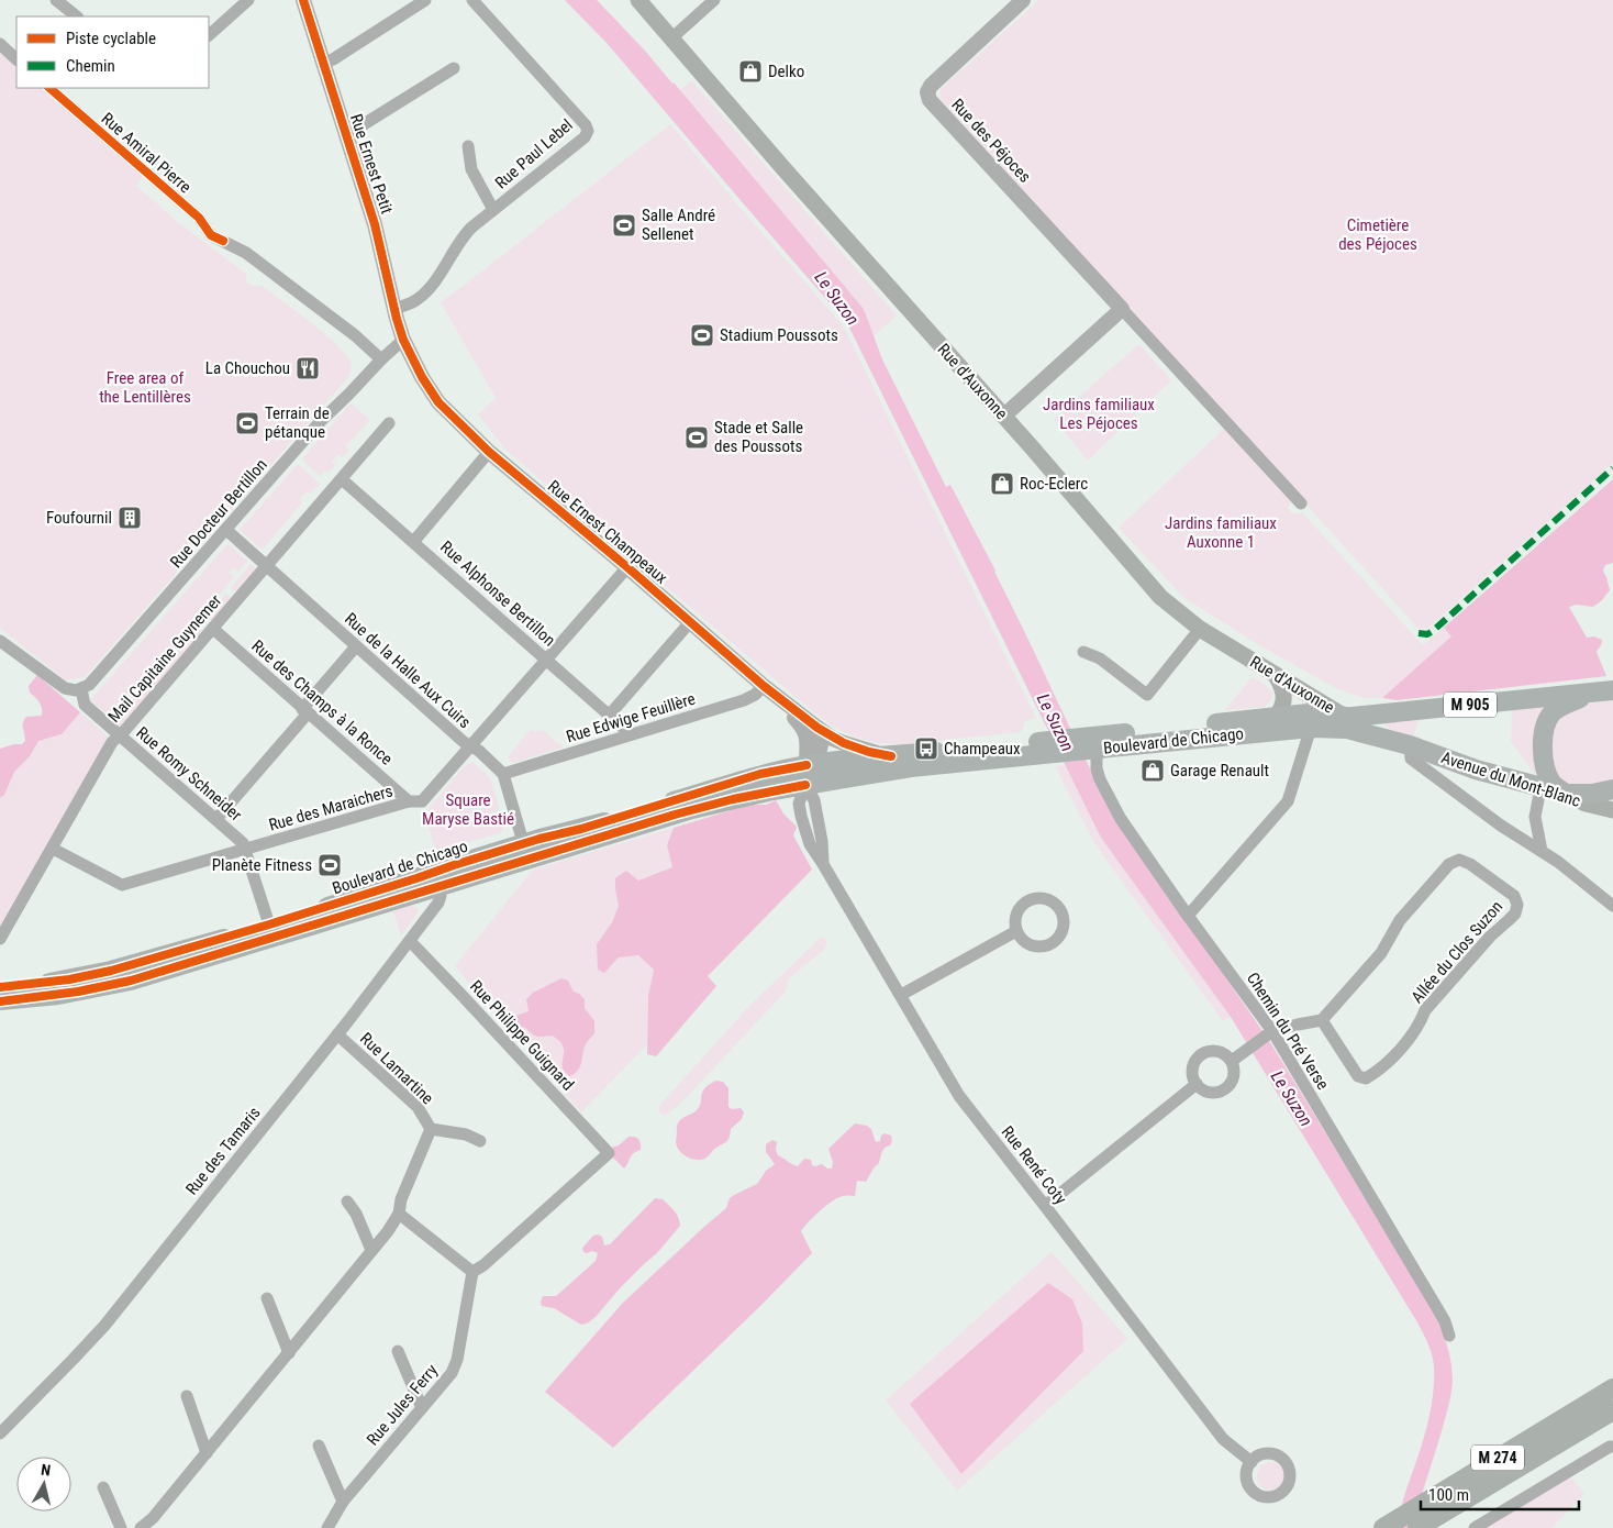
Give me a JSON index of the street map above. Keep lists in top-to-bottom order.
{
  "streets": {
    "highway": ["M 274"],
    "main road": [
      "Rue d'Auxonne",
      "M 905",
      "Boulevard de Chicago",
      "Avenue du Mont-Blanc"
    ],
    "street": [
      "Rue des Péjoces",
      "Rue Amiral Pierre",
      "Rue Paul Lebel",
      "Rue Ernest Petit",
      "Rue Docteur Bertillon",
      "Rue Ernest Champeaux",
      "Rue Alphonse Bertillon",
      "Mail Capitaine Guynemer",
      "Rue de la Halle Aux Cuirs",
      "Rue des Champs à la Ronce",
      "Rue Edwige Feuillère",
      "Rue Romy Schneider",
      "Rue des Maraichers",
      "Allée du Clos Suzon",
      "Chemin du Pré Verse",
      "Rue Philippe Guignard",
      "Rue Lamartine",
      "Rue des Tamaris",
      "Rue René Coty",
      "Rue Jules Ferry"
    ]
  },
  "crossings": [
    ["Rue Amiral Pierre", "Rue Docteur Bertillon"],
    ["Rue Paul Lebel", "Rue Ernest Petit"],
    ["Rue Ernest Petit", "Rue Docteur Bertillon"],
    ["Rue Ernest Petit", "Rue Ernest Champeaux"],
    ["Rue d'Auxonne", "M 905"],
    ["Rue d'Auxonne", "Boulevard de Chicago"],
    ["Rue Docteur Bertillon", "Rue Ernest Champeaux"],
    ["Rue Docteur Bertillon", "Rue de la Halle Aux Cuirs"],
    ["Rue Docteur Bertillon", "Rue Romy Schneider"],
    ["Rue Ernest Champeaux", "Rue Edwige Feuillère"],
    ["Rue Ernest Champeaux", "Boulevard de Chicago"],
    ["Rue Ernest Champeaux", "Rue des Maraichers"],
    ["Rue Alphonse Bertillon", "Mail Capitaine Guynemer"],
    ["Rue Alphonse Bertillon", "Rue Edwige Feuillère"],
    ["Rue Alphonse Bertillon", "Rue des Maraichers"],
    ["Mail Capitaine Guynemer", "Rue de la Halle Aux Cuirs"],
    ["Mail Capitaine Guynemer", "Rue des Champs à la Ronce"],
    ["Mail Capitaine Guynemer", "Rue Romy Schneider"],
    ["Mail Capitaine Guynemer", "Rue des Maraichers"],
    ["Rue de la Halle Aux Cuirs", "Rue Edwige Feuillère"],
    ["Rue de la Halle Aux Cuirs", "Rue des Maraichers"],
    ["Rue des Champs à la Ronce", "Rue des Maraichers"],
    ["M 905", "Boulevard de Chicago"],
    ["Boulevard de Chicago", "Rue Romy Schneider"],
    ["Boulevard de Chicago", "Avenue du Mont-Blanc"],
    ["Boulevard de Chicago", "Chemin du Pré Verse"],
    ["Boulevard de Chicago", "Rue des Tamaris"],
    ["Boulevard de Chicago", "Rue René Coty"],
    ["Rue Romy Schneider", "Rue des Maraichers"],
    ["Rue Philippe Guignard", "Rue des Tamaris"],
    ["Rue Philippe Guignard", "Rue Jules Ferry"],
    ["Rue Lamartine", "Rue des Tamaris"]
  ],
  "water": ["Le Suzon"],
  "parks": [
    "Cimetière des Péjoces",
    "Free area of the Lentillères",
    "Jardins familiaux Les Péjoces",
    "Jardins familiaux Auxonne 1",
    "Square Maryse Bastié"
  ],
  "places": {
    "shop": ["Delko", "Roc-Eclerc", "Garage Renault"],
    "sports": [
      "Salle André Sellenet",
      "Stadium Poussots",
      "Terrain de pétanque",
      "Stade et Salle des Poussots",
      "Planète Fitness"
    ],
    "restaurant": ["La Chouchou"],
    "building": ["Foufournil"],
    "bus stop": ["Champeaux"]
  },
  "legend": ["Piste cyclable", "Chemin"],
  "scale_bar": "100 m",
  "north": "top"
}
